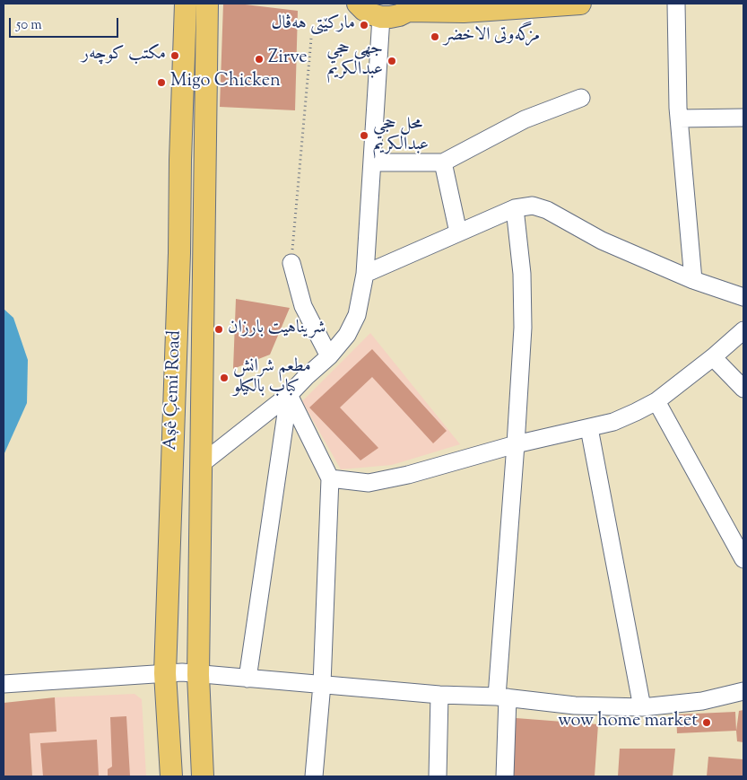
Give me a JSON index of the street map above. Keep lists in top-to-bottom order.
{
  "streets": {
    "main road": ["Aşê Çemi Road"]
  },
  "places": [
    "مارکێتی هەڤال",
    "مزگەوتی الاخضر",
    "مکتب کوچه‌ر",
    "Zirve",
    "جهى حجي عبدالكريم",
    "Migo Chicken",
    "محل حجي عبدالكريم",
    "شريناهيت بارزان",
    "مطعم شرانش كباب بالكيلو",
    "wow home market"
  ],
  "scale_bar": "50 m"
}
